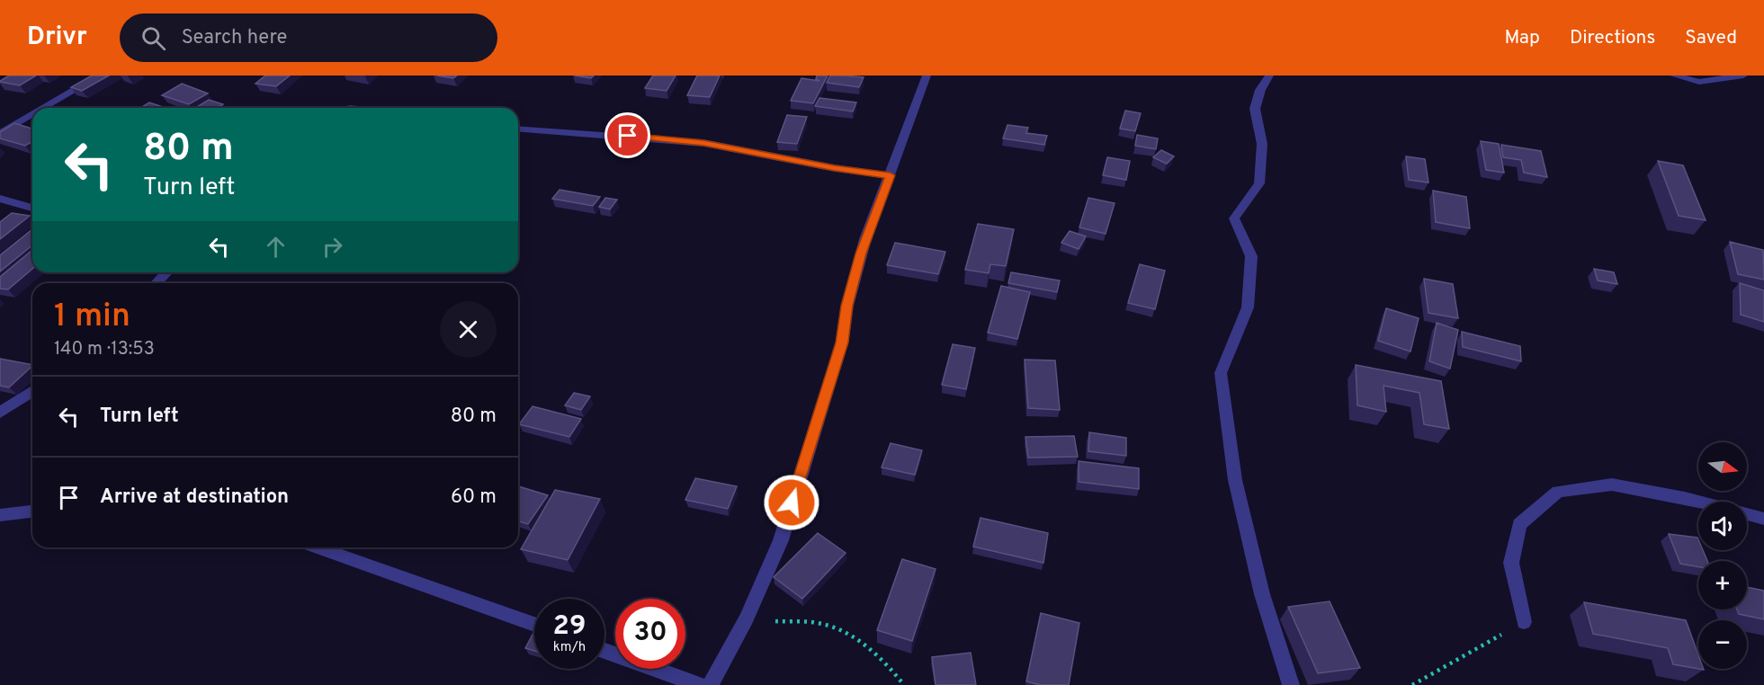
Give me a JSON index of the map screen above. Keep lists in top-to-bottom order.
{
  "north": "right",
  "page": {
    "header": "Drivr",
    "search": "Search here",
    "nav": ["Map", "Directions", "Saved"],
    "turn": ["80 m", "Turn left"],
    "heading": ["1 min", "140 m · 13:53"],
    "list": [
      {
        "name": "Turn left",
        "value": "80 m"
      },
      {
        "name": "Arrive at destination",
        "value": "60 m"
      }
    ],
    "map_buttons": ["+", "−"],
    "speed": "29 km/h",
    "limit": "30"
  }
}
